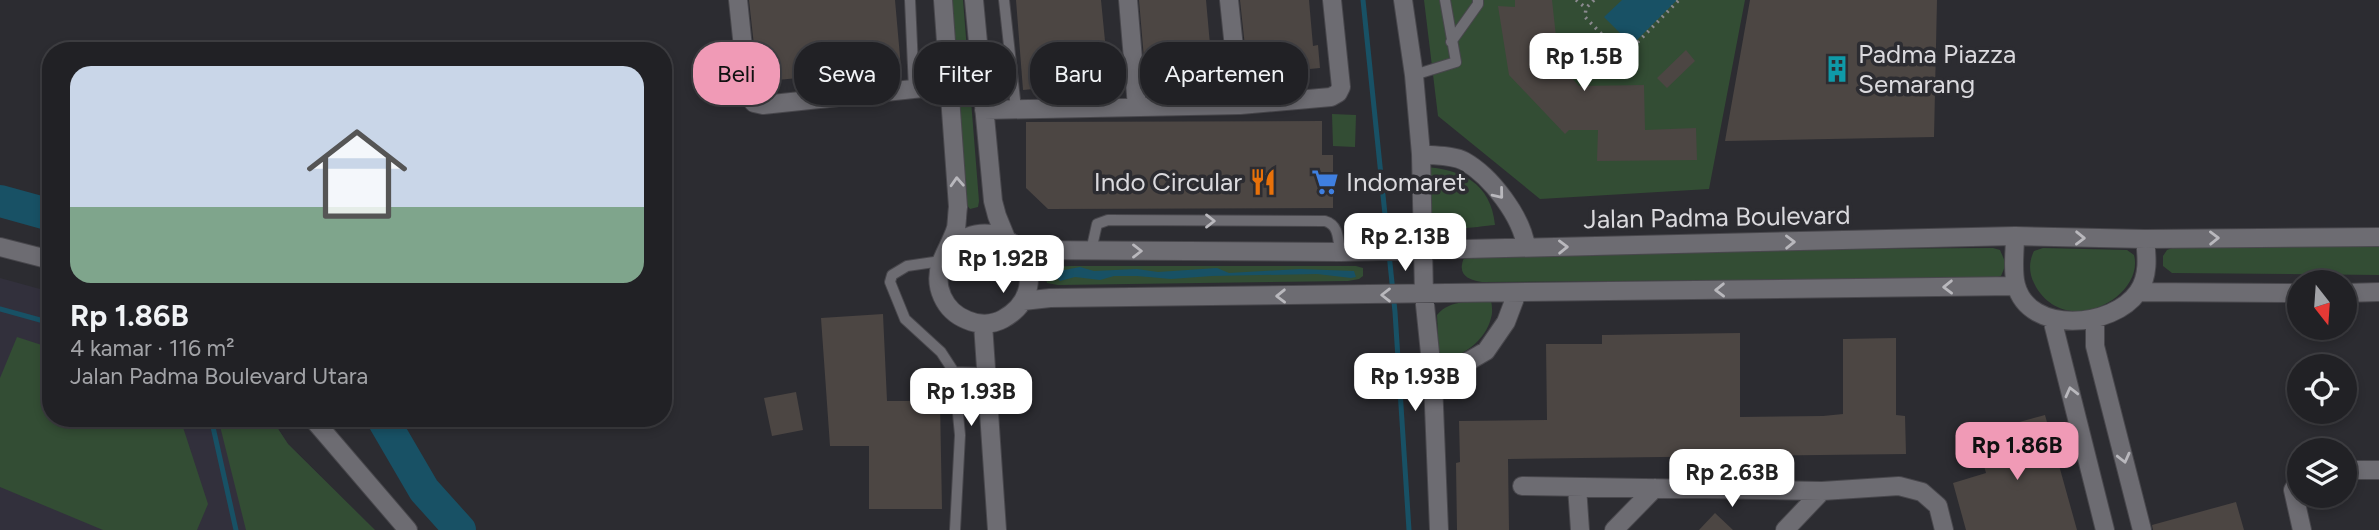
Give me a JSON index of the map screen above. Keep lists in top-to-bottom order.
{
  "streets": {
    "street": ["Jalan Padma Boulevard"]
  },
  "places": {
    "building": ["Padma Piazza Semarang"],
    "restaurant": ["Indo Circular"],
    "supermarket": ["Indomaret"]
  },
  "north": "bottom",
  "page": {
    "price": [
      "Rp 1.5B",
      "Rp 2.13B",
      "Rp 1.92B",
      "Rp 1.93B",
      "Rp 1.93B",
      "Rp 1.86B",
      "Rp 2.63B"
    ],
    "chip": [
      "Beli",
      "Sewa",
      "Filter",
      "Baru",
      "Apartemen"
    ],
    "list": [
      {
        "name": "Rp 1.86B",
        "note": "4 kamar · 116 m² · Jalan Padma Boulevard Utara"
      }
    ]
  }
}
